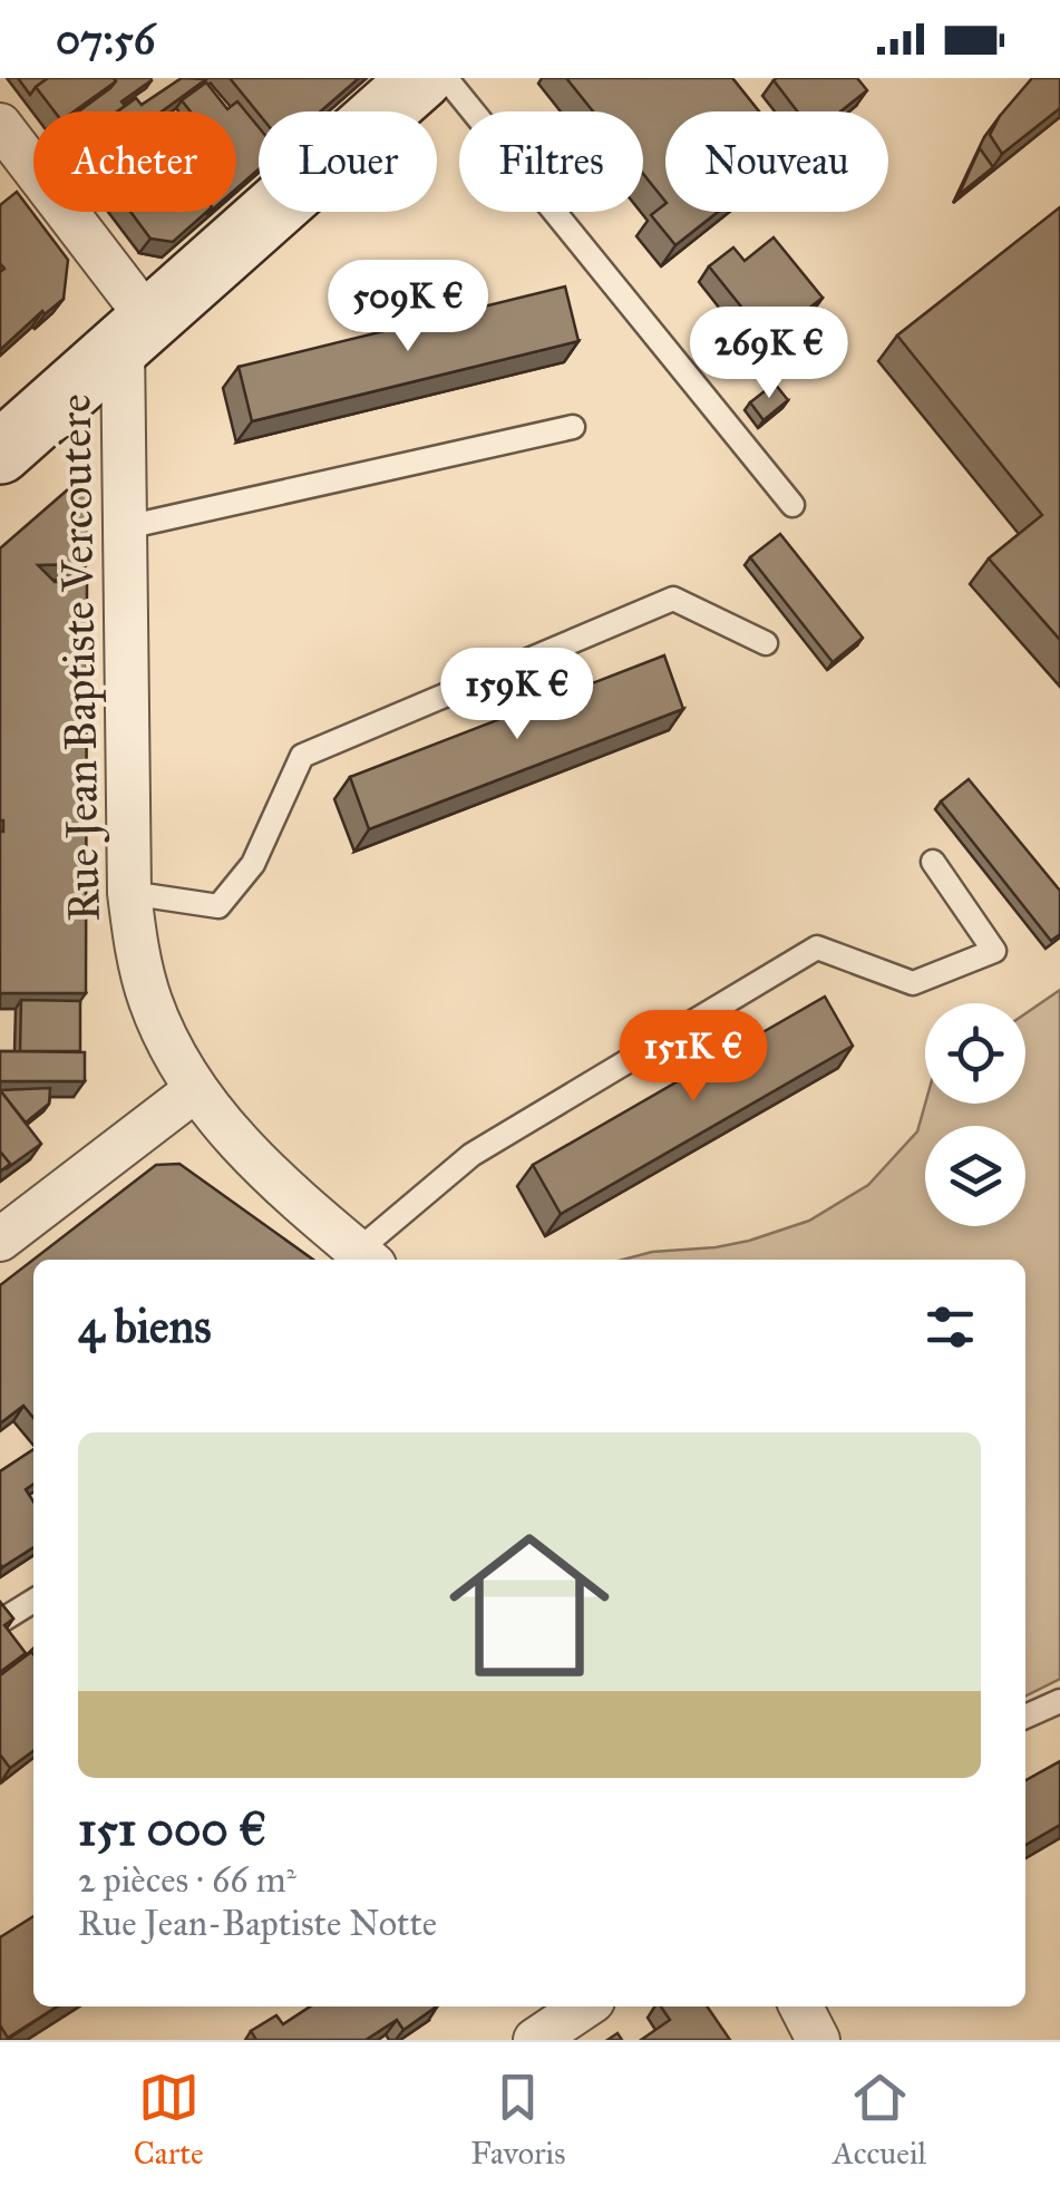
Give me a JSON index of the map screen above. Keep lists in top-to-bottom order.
{
  "streets": {
    "street": ["Rue Jean Baptiste Vercoutère"]
  },
  "page": {
    "status": "07:56",
    "chip": [
      "Acheter",
      "Louer",
      "Filtres",
      "Nouveau"
    ],
    "price": [
      "509K €",
      "269K €",
      "159K €",
      "151K €"
    ],
    "heading": "4 biens",
    "list": [
      {
        "name": "151 000 €",
        "note": "2 pièces · 66 m² · Rue Jean-Baptiste Notte"
      }
    ],
    "tabs": ["Carte", "Favoris", "Accueil"]
  }
}
